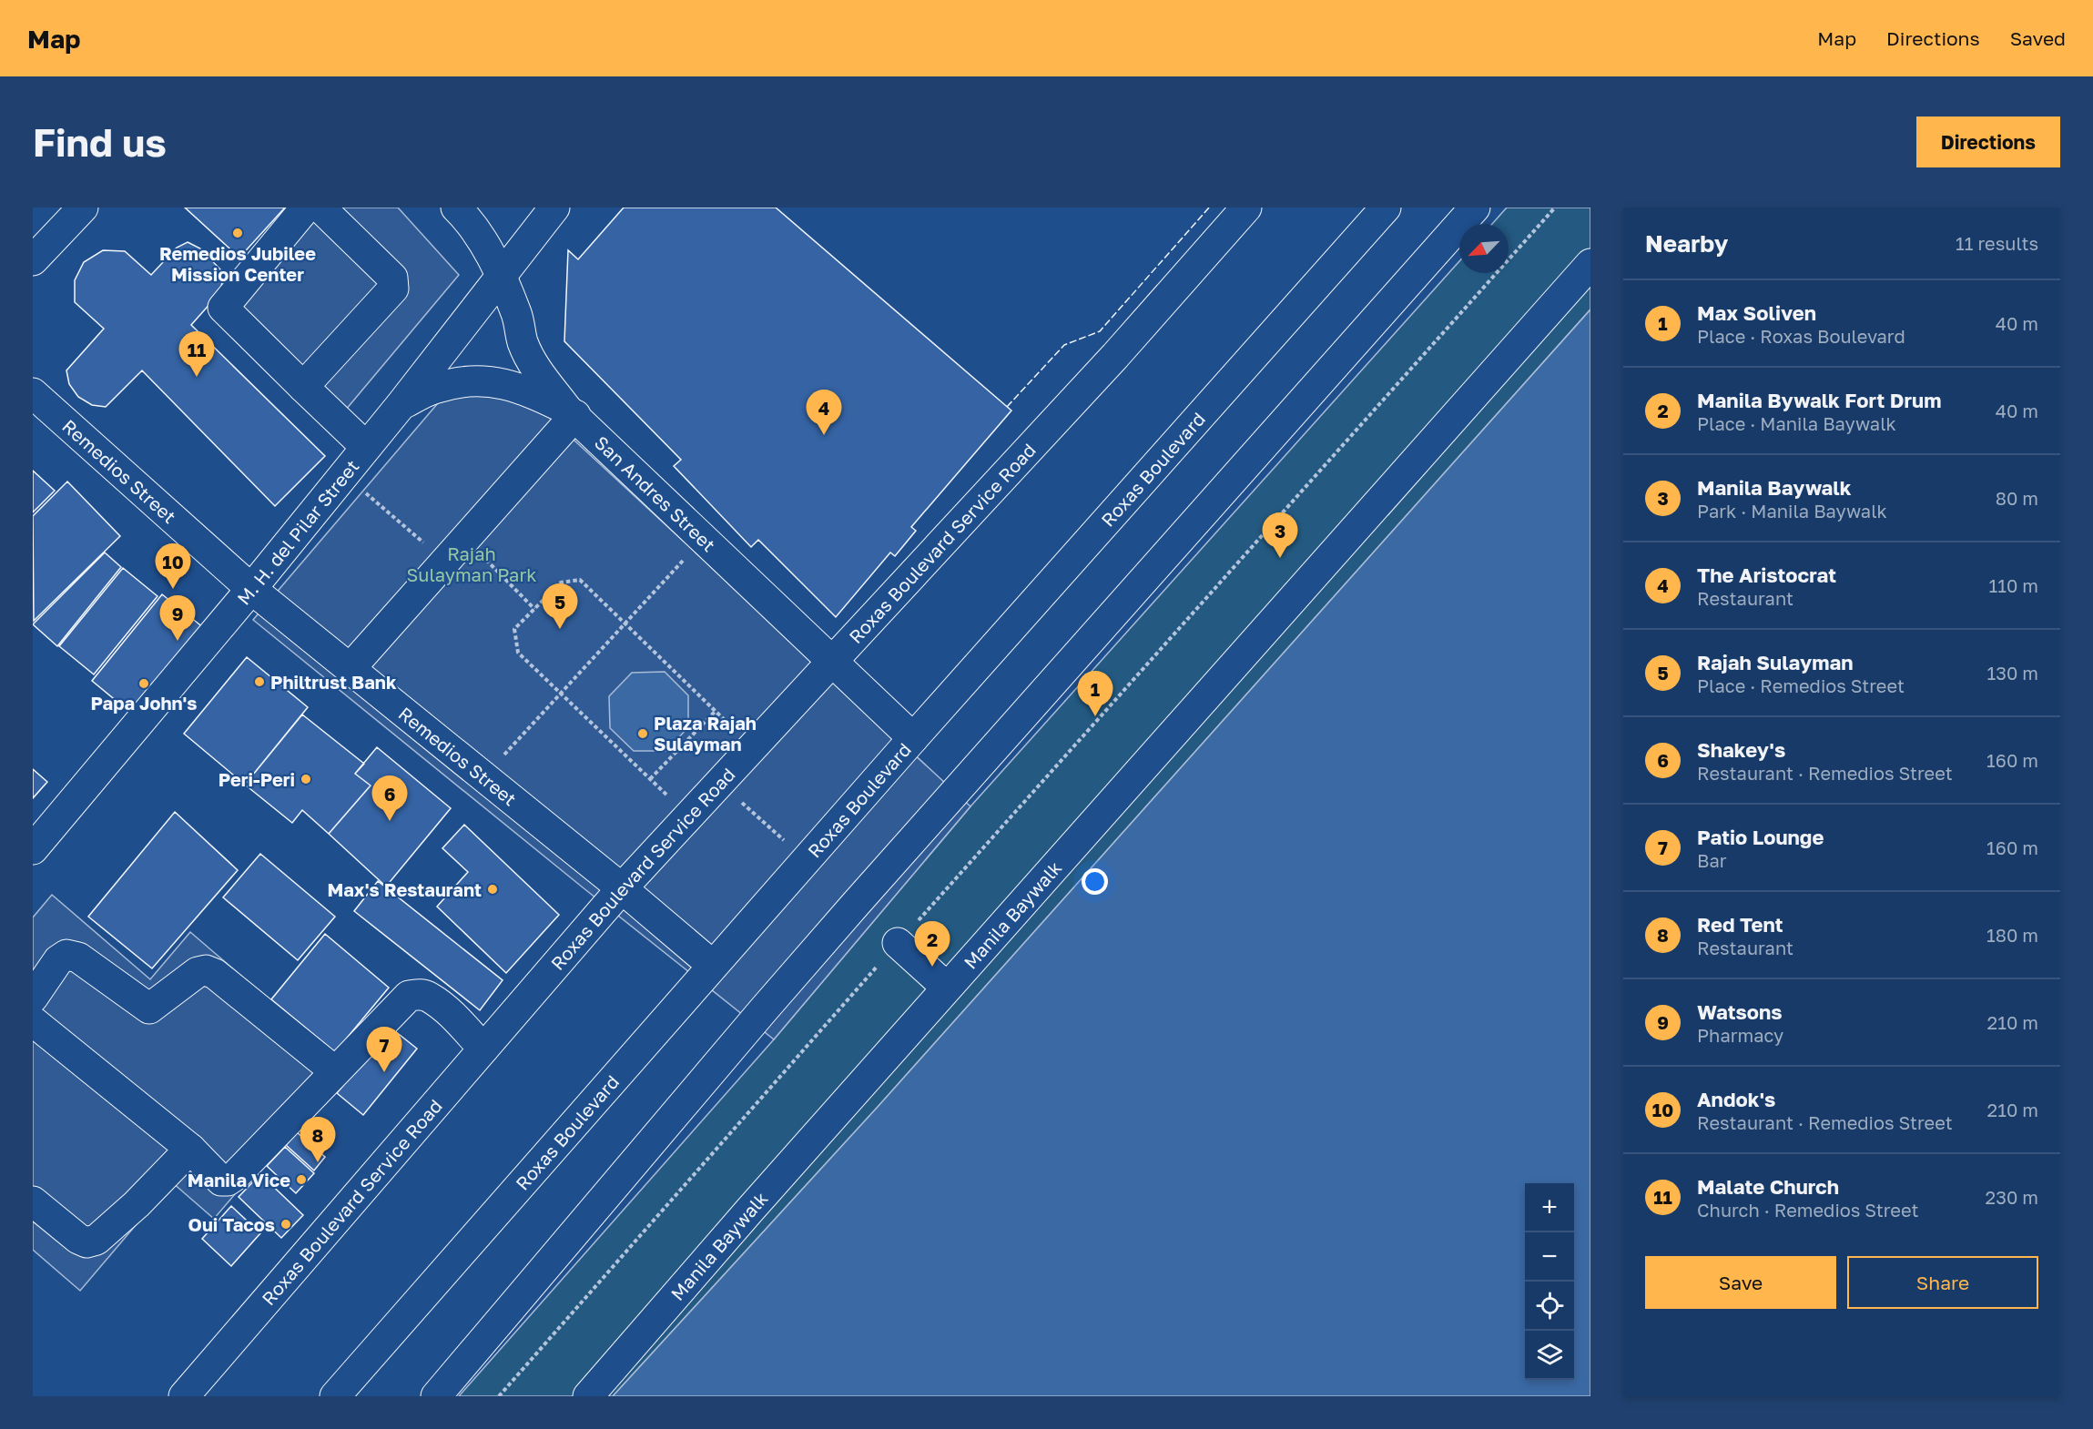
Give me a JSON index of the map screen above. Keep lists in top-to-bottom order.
{
  "streets": {
    "main road": [
      "Roxas Boulevard",
      "Remedios Street",
      "San Andres Street",
      "M. H. del Pilar Street",
      "Roxas Boulevard Service Road",
      "Manila Baywalk"
    ]
  },
  "crossings": [
    ["Roxas Boulevard", "Remedios Street"],
    ["Roxas Boulevard", "San Andres Street"],
    ["Remedios Street", "M. H. del Pilar Street"],
    ["Remedios Street", "Roxas Boulevard Service Road"],
    ["San Andres Street", "M. H. del Pilar Street"],
    ["San Andres Street", "Roxas Boulevard Service Road"]
  ],
  "parks": ["Rajah Sulayman Park"],
  "places": [
    "Remedios Jubilee Mission Center",
    "Philtrust Bank",
    "Papa John's",
    "Plaza Rajah Sulayman",
    "Peri-Peri",
    "Max's Restaurant",
    "Manila Vice",
    "Oui Tacos"
  ],
  "north": "bottom left",
  "page": {
    "header": "Map",
    "nav": ["Map", "Directions", "Saved"],
    "buttons": [
      "Directions",
      ["Save", "Share"]
    ],
    "title": "Find us",
    "heading": ["Nearby", "11 results"],
    "list": [
      {
        "mark": "1",
        "name": "Max Soliven",
        "note": "Place · Roxas Boulevard",
        "value": "40 m"
      },
      {
        "mark": "2",
        "name": "Manila Bywalk Fort Drum",
        "note": "Place · Manila Baywalk",
        "value": "40 m"
      },
      {
        "mark": "3",
        "name": "Manila Baywalk",
        "note": "Park · Manila Baywalk",
        "value": "80 m"
      },
      {
        "mark": "4",
        "name": "The Aristocrat",
        "note": "Restaurant",
        "value": "110 m"
      },
      {
        "mark": "5",
        "name": "Rajah Sulayman",
        "note": "Place · Remedios Street",
        "value": "130 m"
      },
      {
        "mark": "6",
        "name": "Shakey's",
        "note": "Restaurant · Remedios Street",
        "value": "160 m"
      },
      {
        "mark": "7",
        "name": "Patio Lounge",
        "note": "Bar",
        "value": "160 m"
      },
      {
        "mark": "8",
        "name": "Red Tent",
        "note": "Restaurant",
        "value": "180 m"
      },
      {
        "mark": "9",
        "name": "Watsons",
        "note": "Pharmacy",
        "value": "210 m"
      },
      {
        "mark": "10",
        "name": "Andok's",
        "note": "Restaurant · Remedios Street",
        "value": "210 m"
      },
      {
        "mark": "11",
        "name": "Malate Church",
        "note": "Church · Remedios Street",
        "value": "230 m"
      }
    ],
    "pins": [
      "11",
      "4",
      "3",
      "10",
      "5",
      "9",
      "1",
      "6",
      "2",
      "7",
      "8"
    ],
    "map_buttons": ["+", "−"]
  }
}
